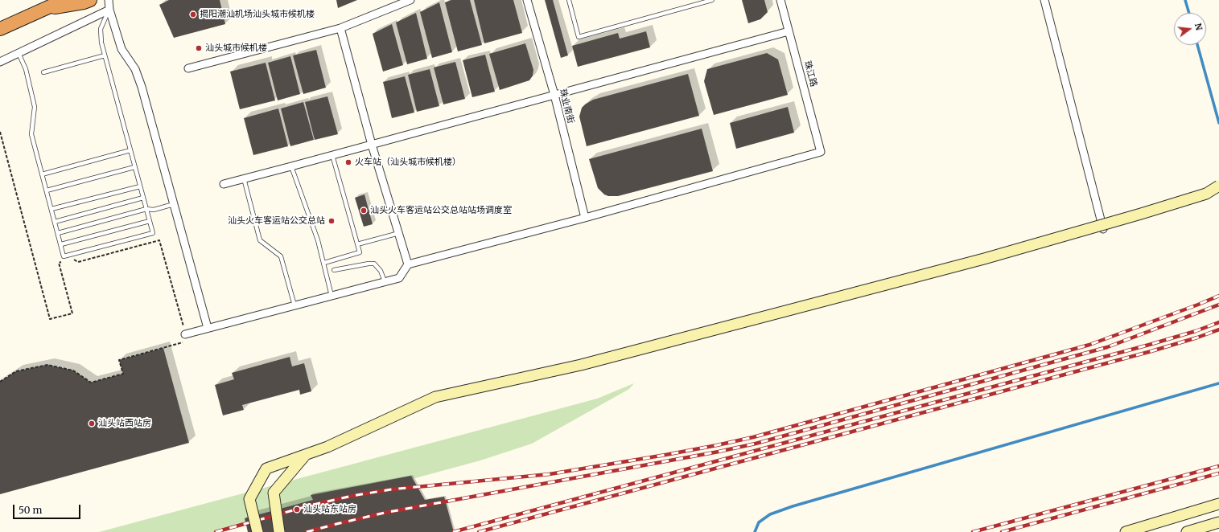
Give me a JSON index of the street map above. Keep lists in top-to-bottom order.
{
  "streets": {
    "street": ["珠江路", "珠业南街"]
  },
  "crossings": [
    ["珠江路", "珠业南街"]
  ],
  "places": [
    "揭阳潮汕机场汕头城市候机楼",
    "汕头城市候机楼",
    "火车站（汕头城市候机楼）",
    "汕头火车客运站公交总站站场调度室",
    "汕头火车客运站公交总站",
    "汕头站西站房",
    "汕头站东站房"
  ],
  "scale_bar": "50 m",
  "north": "right"
}
